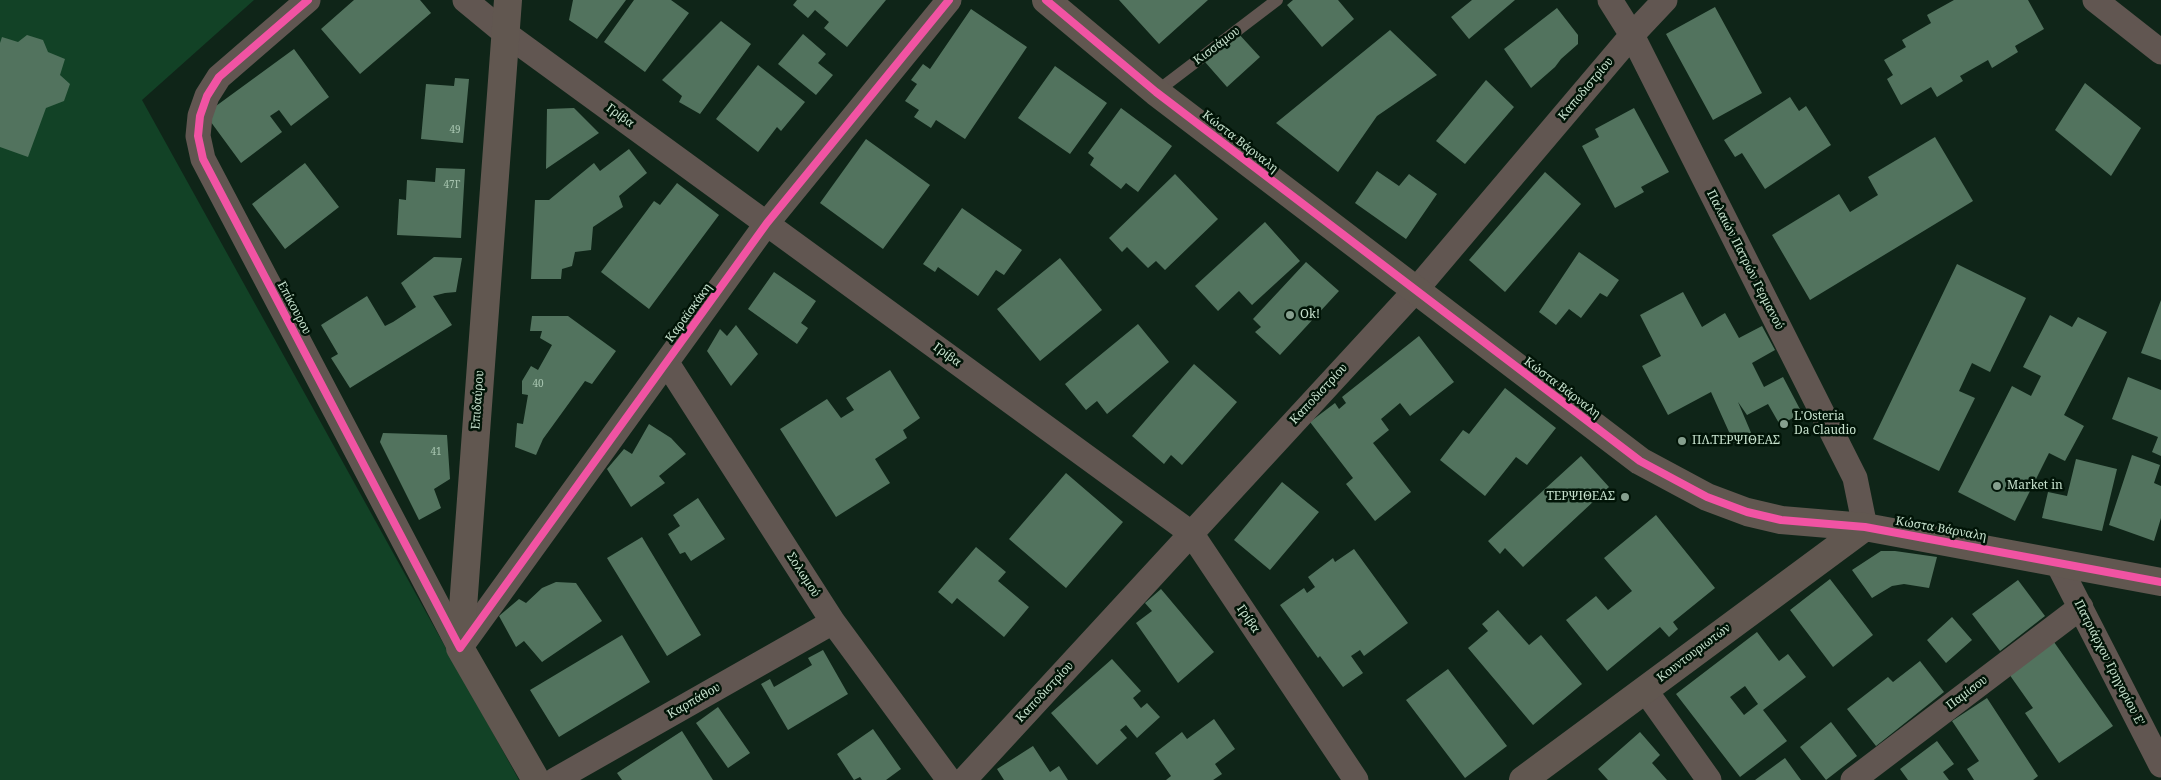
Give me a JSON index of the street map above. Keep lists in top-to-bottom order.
{
  "streets": {
    "street": [
      "Καποδιστρίου",
      "Γρίβα",
      "Κώστα Βάρναλη",
      "Παλαιών Πατρών Γερμανού",
      "Επίκουρου",
      "Καραϊσκάκη",
      "Επιδαύρου",
      "Σολωμού",
      "Κουντουριωτών",
      "Πατριάρχου Γρηγορίου Ε'",
      "Παμίσου",
      "Καρπάθου"
    ],
    "lane": ["Κισσάμου"]
  },
  "crossings": [
    ["Κισσάμου", "Κώστα Βάρναλη"],
    ["Καποδιστρίου", "Γρίβα"],
    ["Καποδιστρίου", "Κώστα Βάρναλη"],
    ["Καποδιστρίου", "Παλαιών Πατρών Γερμανού"],
    ["Γρίβα", "Καραϊσκάκη"],
    ["Γρίβα", "Επιδαύρου"],
    ["Κώστα Βάρναλη", "Παλαιών Πατρών Γερμανού"],
    ["Κώστα Βάρναλη", "Κουντουριωτών"],
    ["Κώστα Βάρναλη", "Πατριάρχου Γρηγορίου Ε'"],
    ["Παλαιών Πατρών Γερμανού", "Κουντουριωτών"],
    ["Επίκουρου", "Καραϊσκάκη"],
    ["Επίκουρου", "Επιδαύρου"],
    ["Καραϊσκάκη", "Επιδαύρου"],
    ["Καραϊσκάκη", "Σολωμού"],
    ["Σολωμού", "Καρπάθου"],
    ["Πατριάρχου Γρηγορίου Ε'", "Παμίσου"]
  ],
  "places": [
    "Ok!",
    "L'Osteria Da Claudio",
    "ΠΛ.ΤΕΡΨΙΘΕΑΣ",
    "Market in",
    "ΤΕΡΨΙΘΕΑΣ"
  ],
  "house_numbers": [
    "49",
    "47Γ",
    "40",
    "41"
  ]
}
